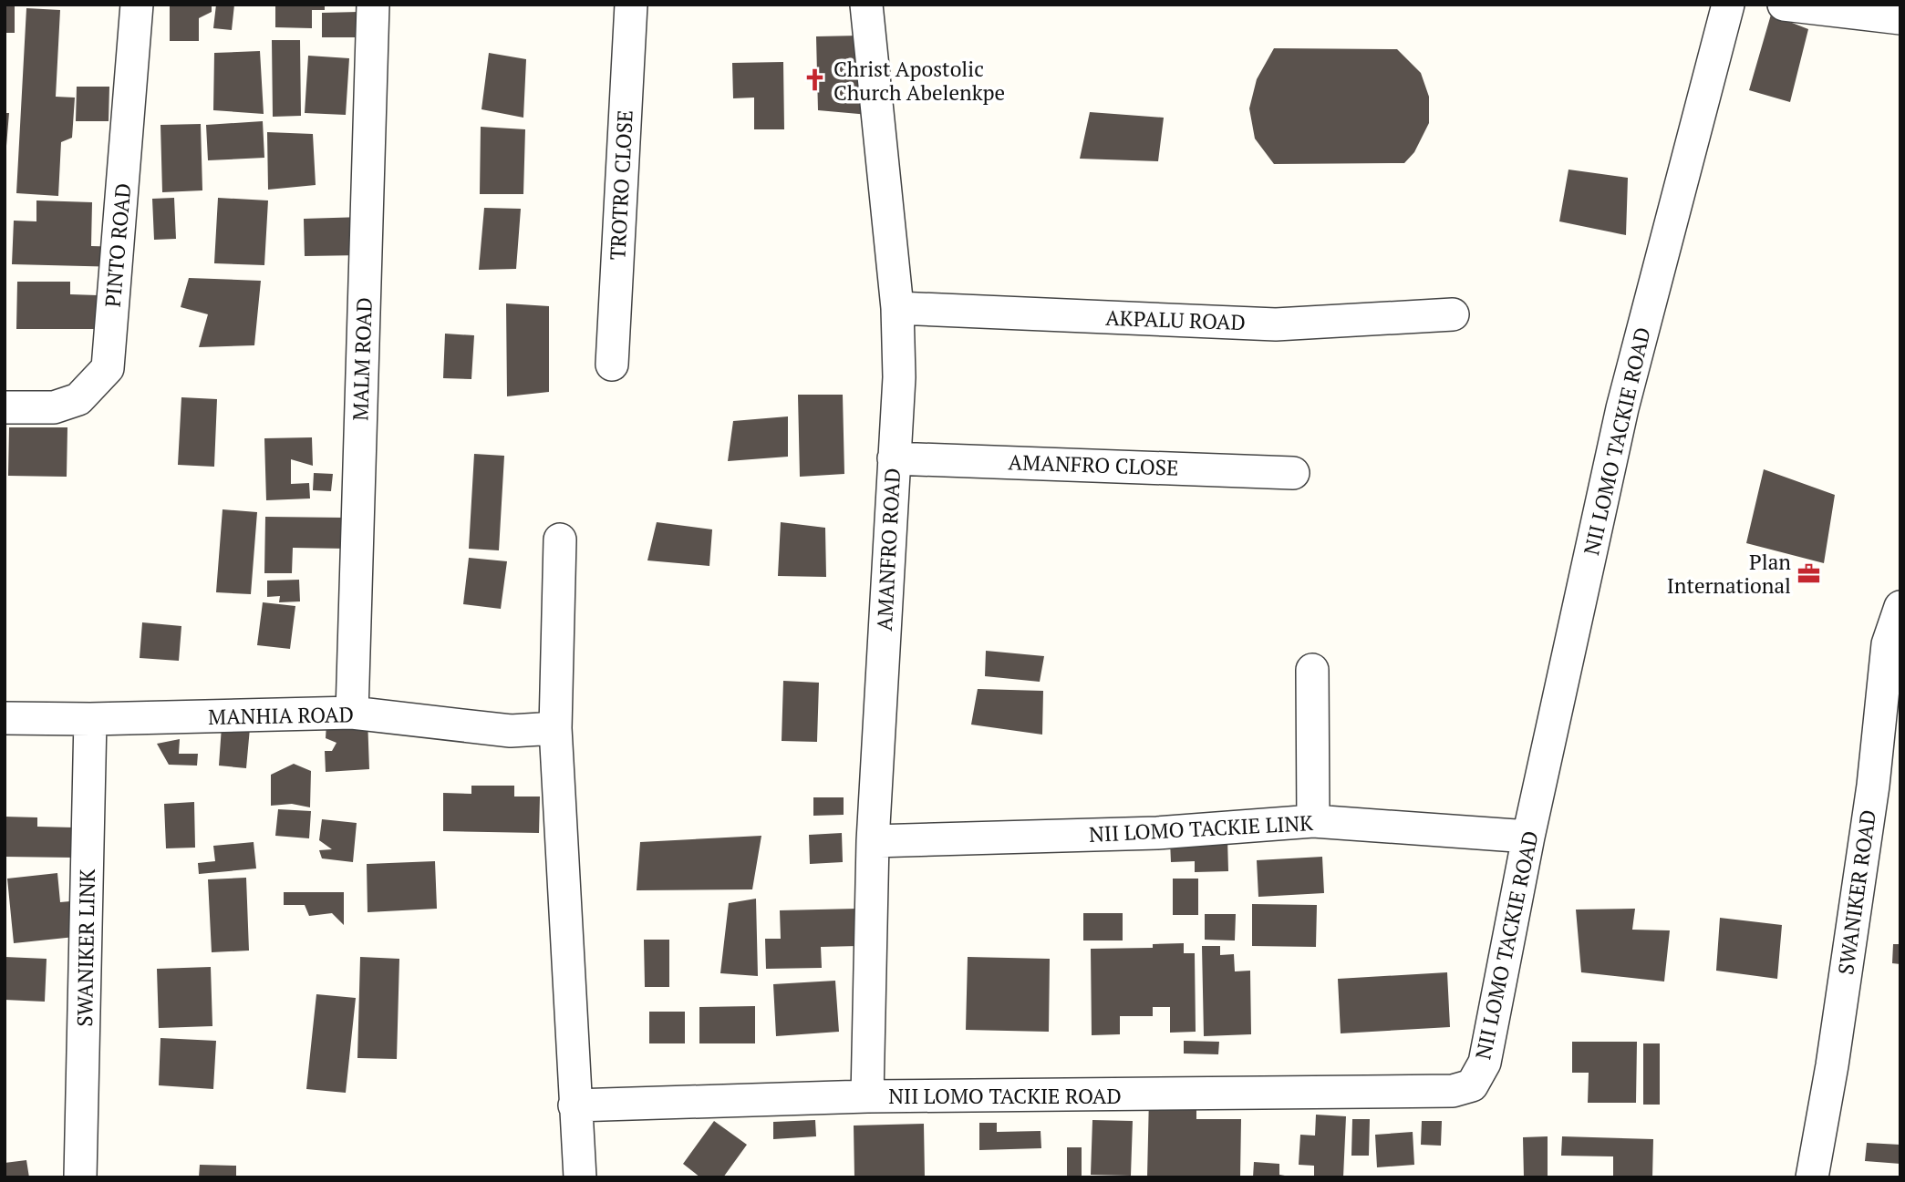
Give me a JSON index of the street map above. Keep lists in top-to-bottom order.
{
  "streets": {
    "street": [
      "TROTRO CLOSE",
      "PINTO ROAD",
      "AKPALU ROAD",
      "MALM ROAD",
      "NII LOMO TACKIE ROAD",
      "AMANFRO CLOSE",
      "AMANFRO ROAD",
      "MANHIA ROAD",
      "NII LOMO TACKIE LINK",
      "SWANIKER ROAD",
      "SWANIKER LINK"
    ]
  },
  "crossings": [
    ["AKPALU ROAD", "AMANFRO ROAD"],
    ["MALM ROAD", "MANHIA ROAD"],
    ["NII LOMO TACKIE ROAD", "AMANFRO ROAD"],
    ["NII LOMO TACKIE ROAD", "NII LOMO TACKIE LINK"],
    ["AMANFRO CLOSE", "AMANFRO ROAD"],
    ["AMANFRO ROAD", "NII LOMO TACKIE LINK"],
    ["MANHIA ROAD", "SWANIKER LINK"]
  ],
  "places": {
    "church": ["Christ Apostolic Church Abelenkpe"],
    "office": ["Plan International"]
  }
}
